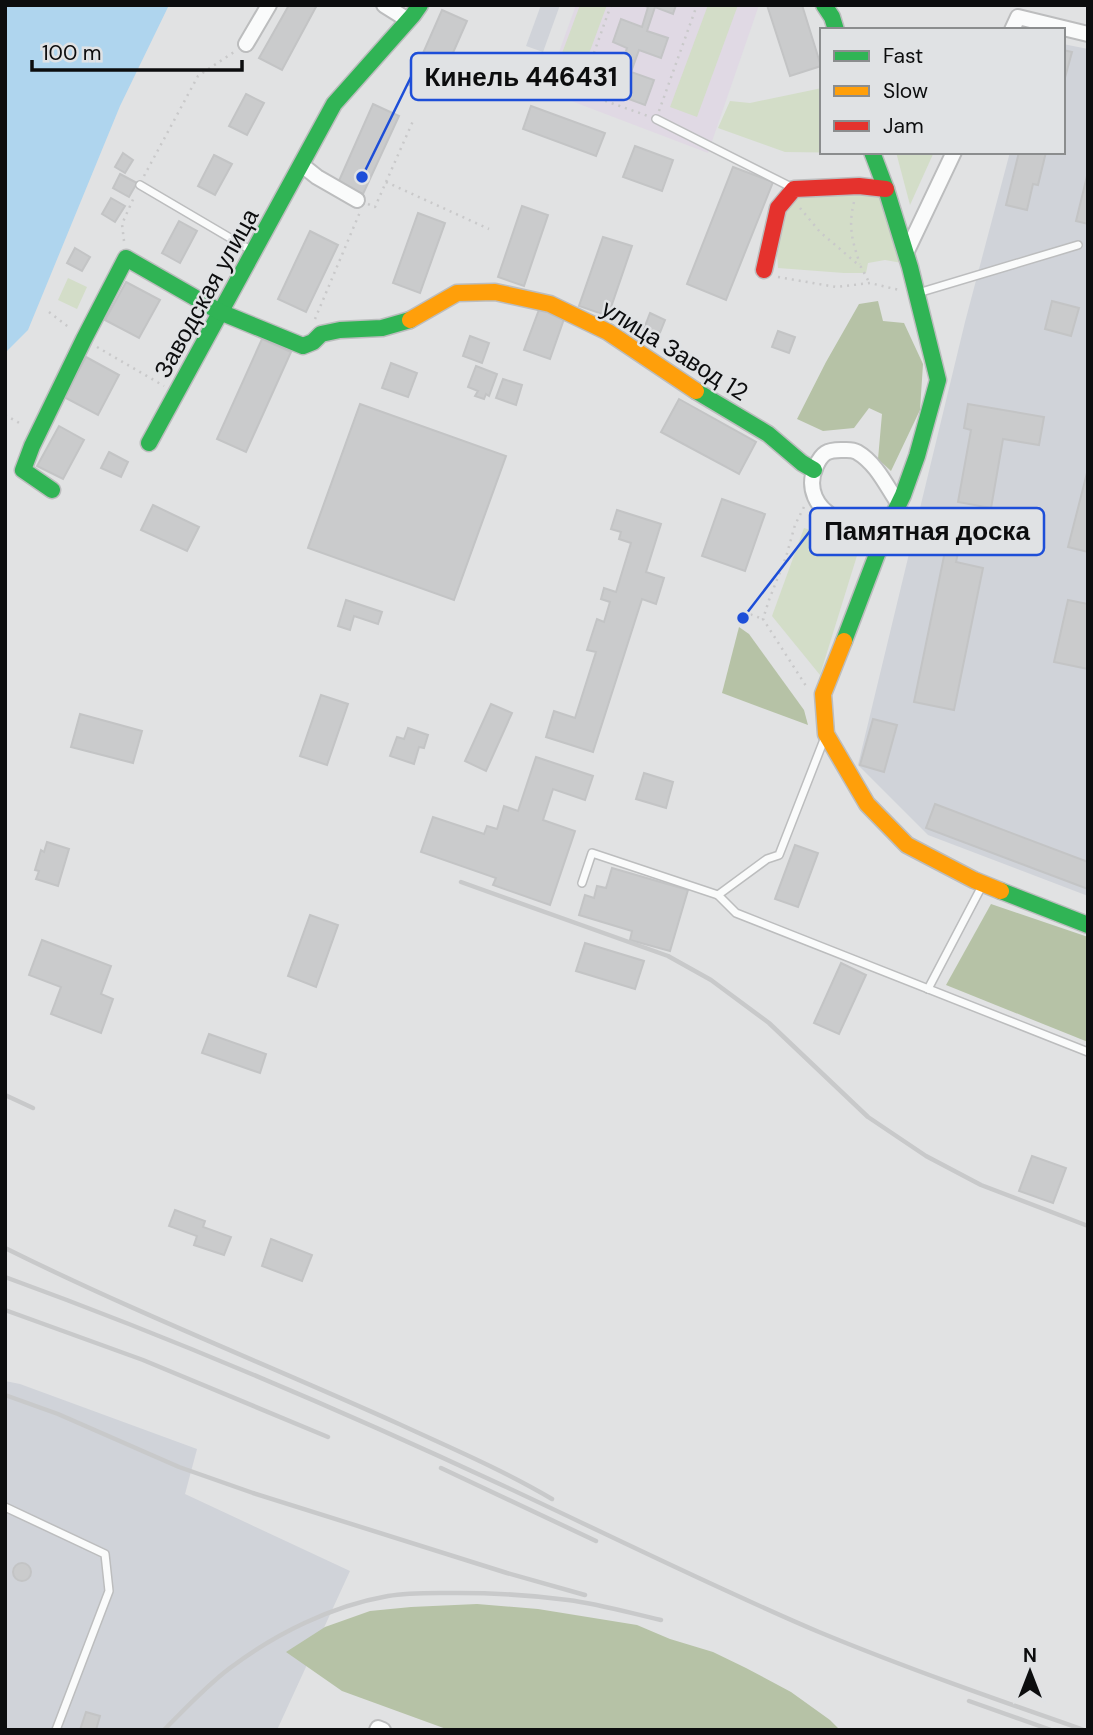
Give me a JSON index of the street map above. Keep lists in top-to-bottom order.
{
  "streets": {
    "street": ["Заводская улица", "улица Завод 12"]
  },
  "crossings": [
    ["Заводская улица", "улица Завод 12"]
  ],
  "places": ["Кинель 446431", "Памятная доска"],
  "legend": ["Fast", "Slow", "Jam"],
  "scale_bar": "100 m",
  "north": "top"
}
